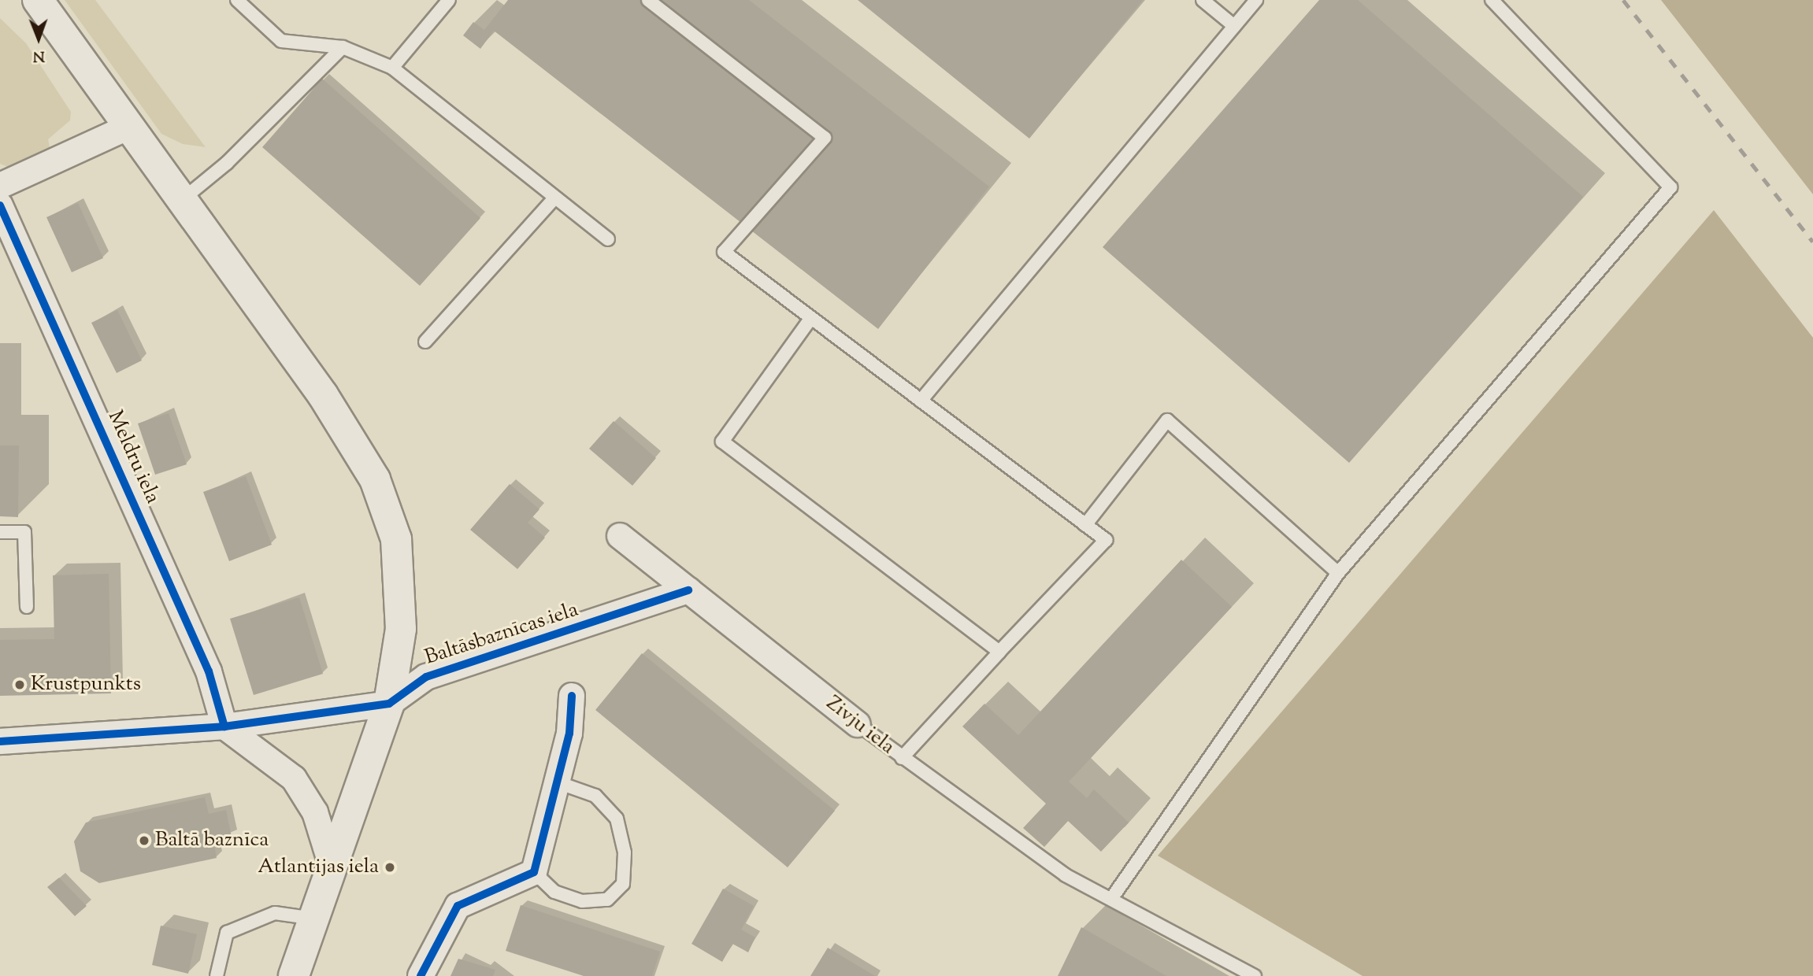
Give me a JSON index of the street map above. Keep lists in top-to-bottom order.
{
  "streets": {
    "street": ["Meldru iela", "Baltāsbaznīcas iela", "Zivju iela"]
  },
  "crossings": [
    ["Meldru iela", "Baltāsbaznīcas iela"],
    ["Baltāsbaznīcas iela", "Zivju iela"]
  ],
  "places": ["Krustpunkts", "Baltā baznīca", "Atlantijas iela"],
  "north": "bottom"
}
